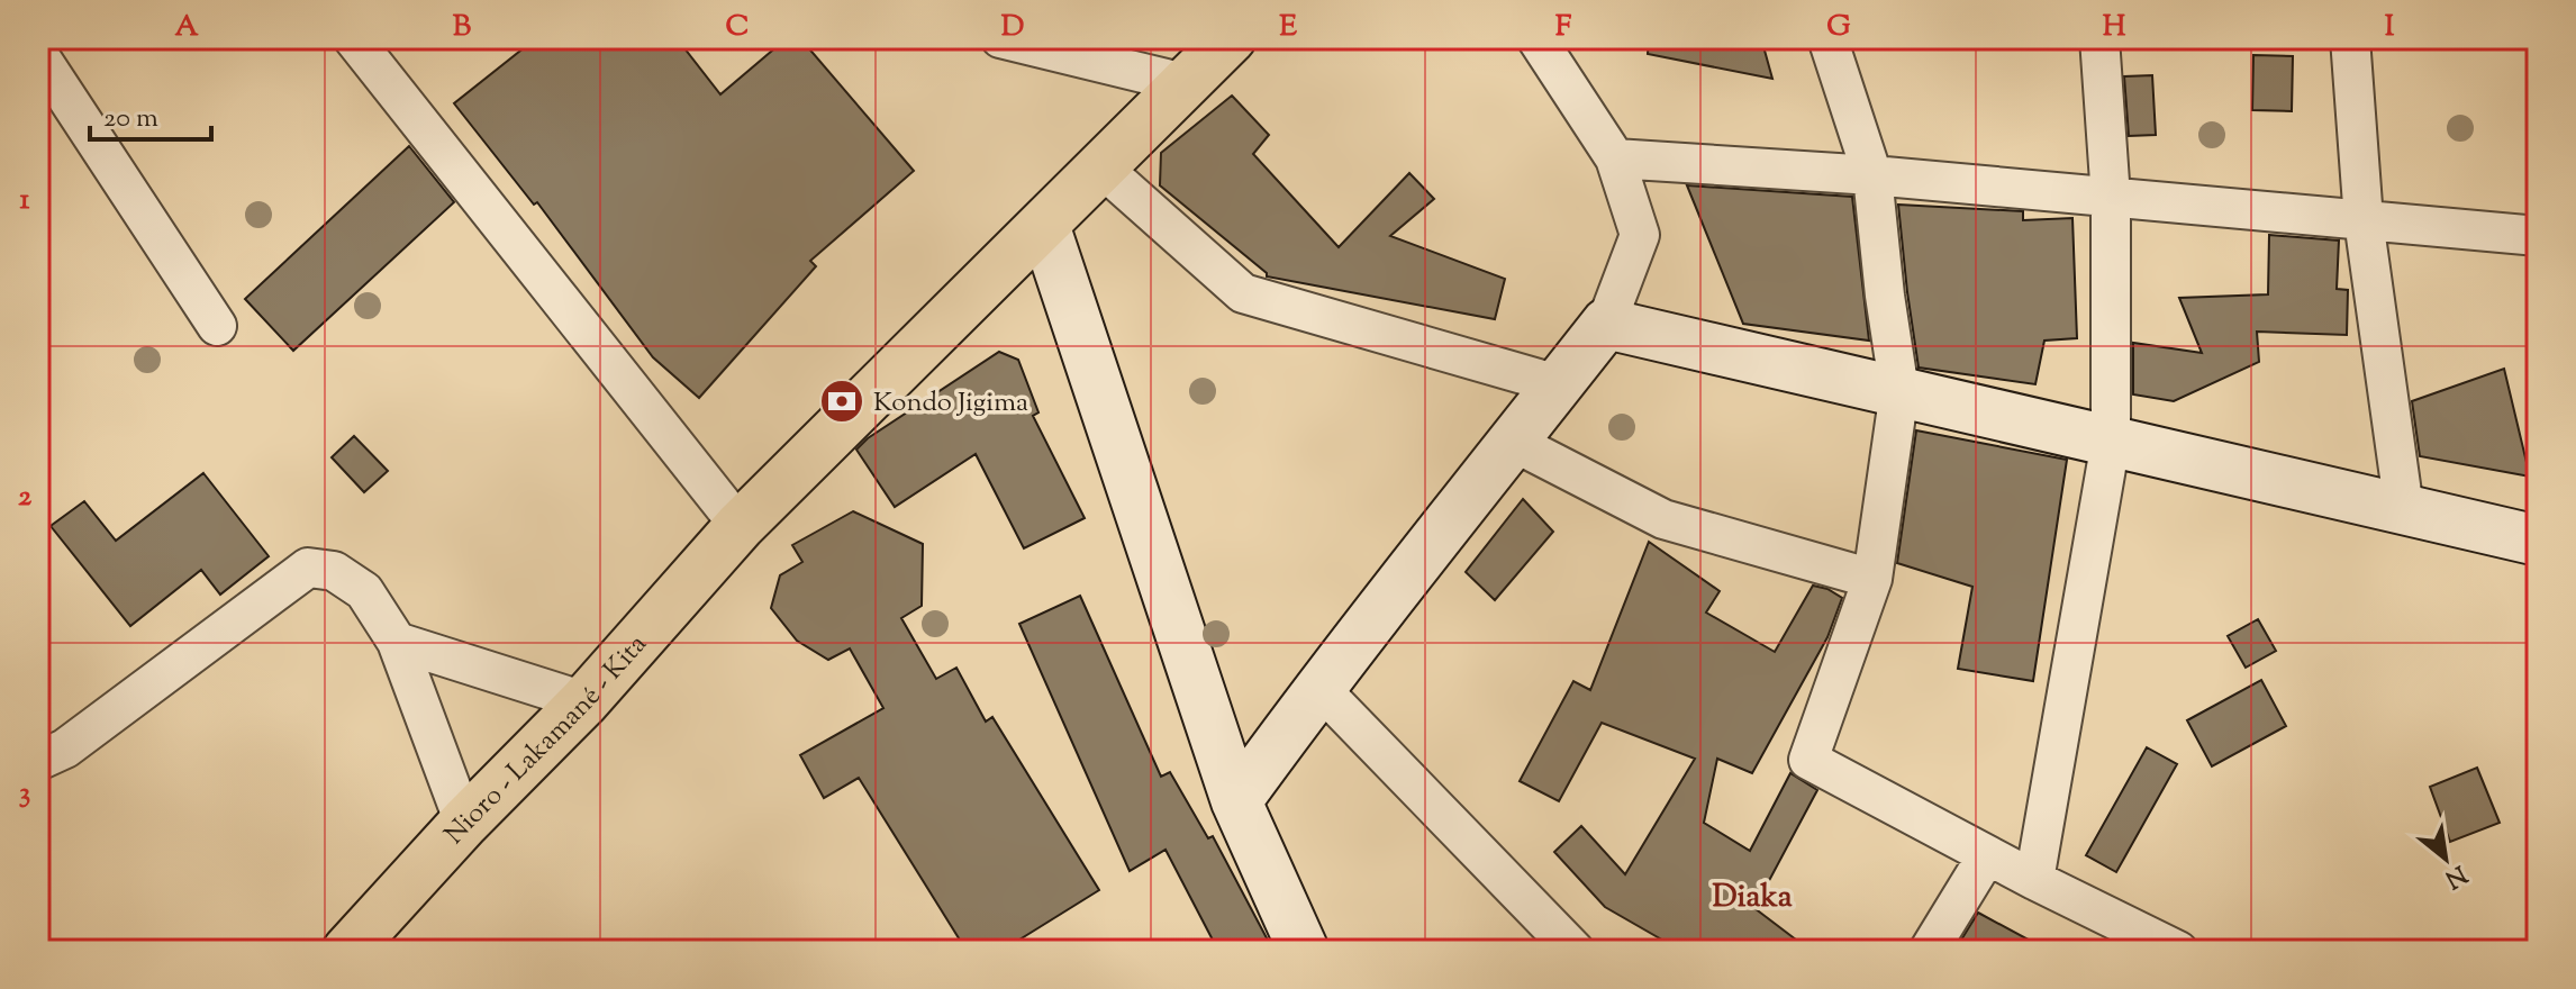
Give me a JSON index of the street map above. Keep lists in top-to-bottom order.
{
  "streets": {
    "main road": ["Nioro - Lakamané - Kita"]
  },
  "districts": ["Diaka"],
  "places": {
    "bank": ["Kondo Jigima"]
  },
  "scale_bar": "20 m",
  "north": "bottom right",
  "grid": {
    "columns": [
      "A",
      "B",
      "C",
      "D",
      "E",
      "F",
      "G",
      "H",
      "I"
    ],
    "rows": ["1", "2", "3"]
  }
}
